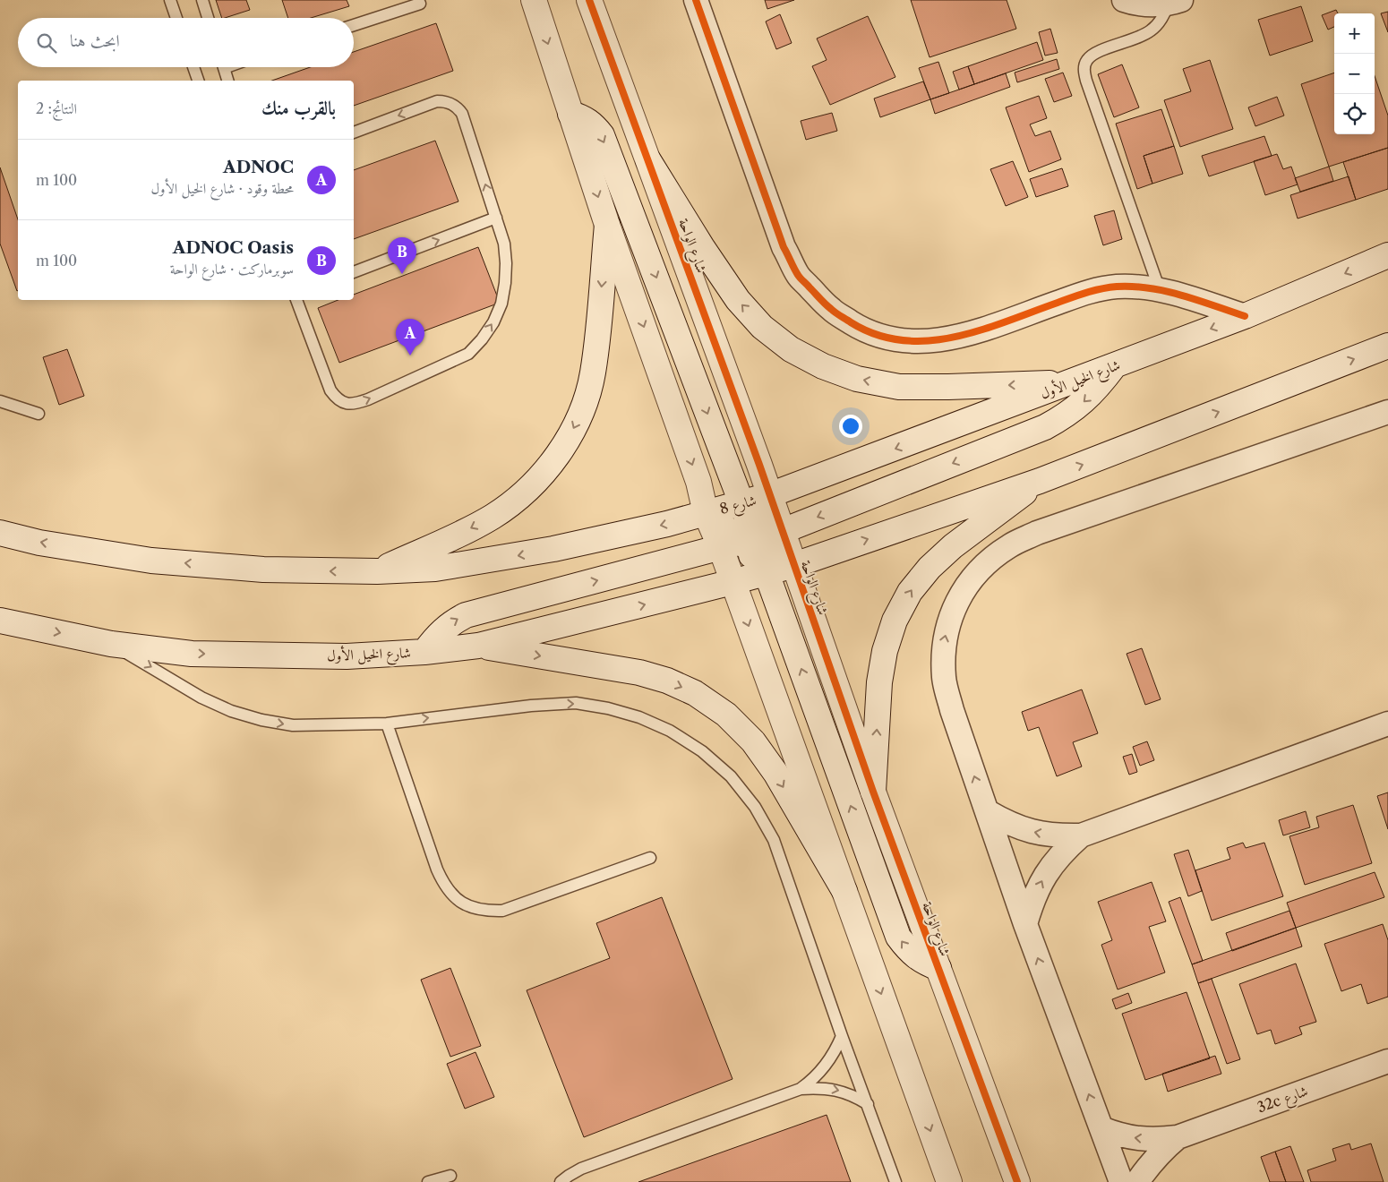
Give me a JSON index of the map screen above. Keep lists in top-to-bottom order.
{
  "streets": {
    "main road": ["شارع الواحة", "شارع الخيل الأول", "شارع 8"],
    "street": ["32c شارع"]
  },
  "crossings": [
    ["شارع الواحة", "شارع الخيل الأول"],
    ["شارع الواحة", "شارع 8"],
    ["شارع الخيل الأول", "شارع 8"]
  ],
  "page": {
    "map_buttons": ["+", "−"],
    "search": "ابحث هنا",
    "heading": ["بالقرب منك", "النتائج: 2"],
    "list": [
      {
        "mark": "A",
        "name": "ADNOC",
        "note": "محطة وقود · شارع الخيل الأول",
        "value": "100 m"
      },
      {
        "mark": "B",
        "name": "ADNOC Oasis",
        "note": "سوبرماركت · شارع الواحة",
        "value": "100 m"
      }
    ],
    "pins": ["B", "A"]
  }
}
